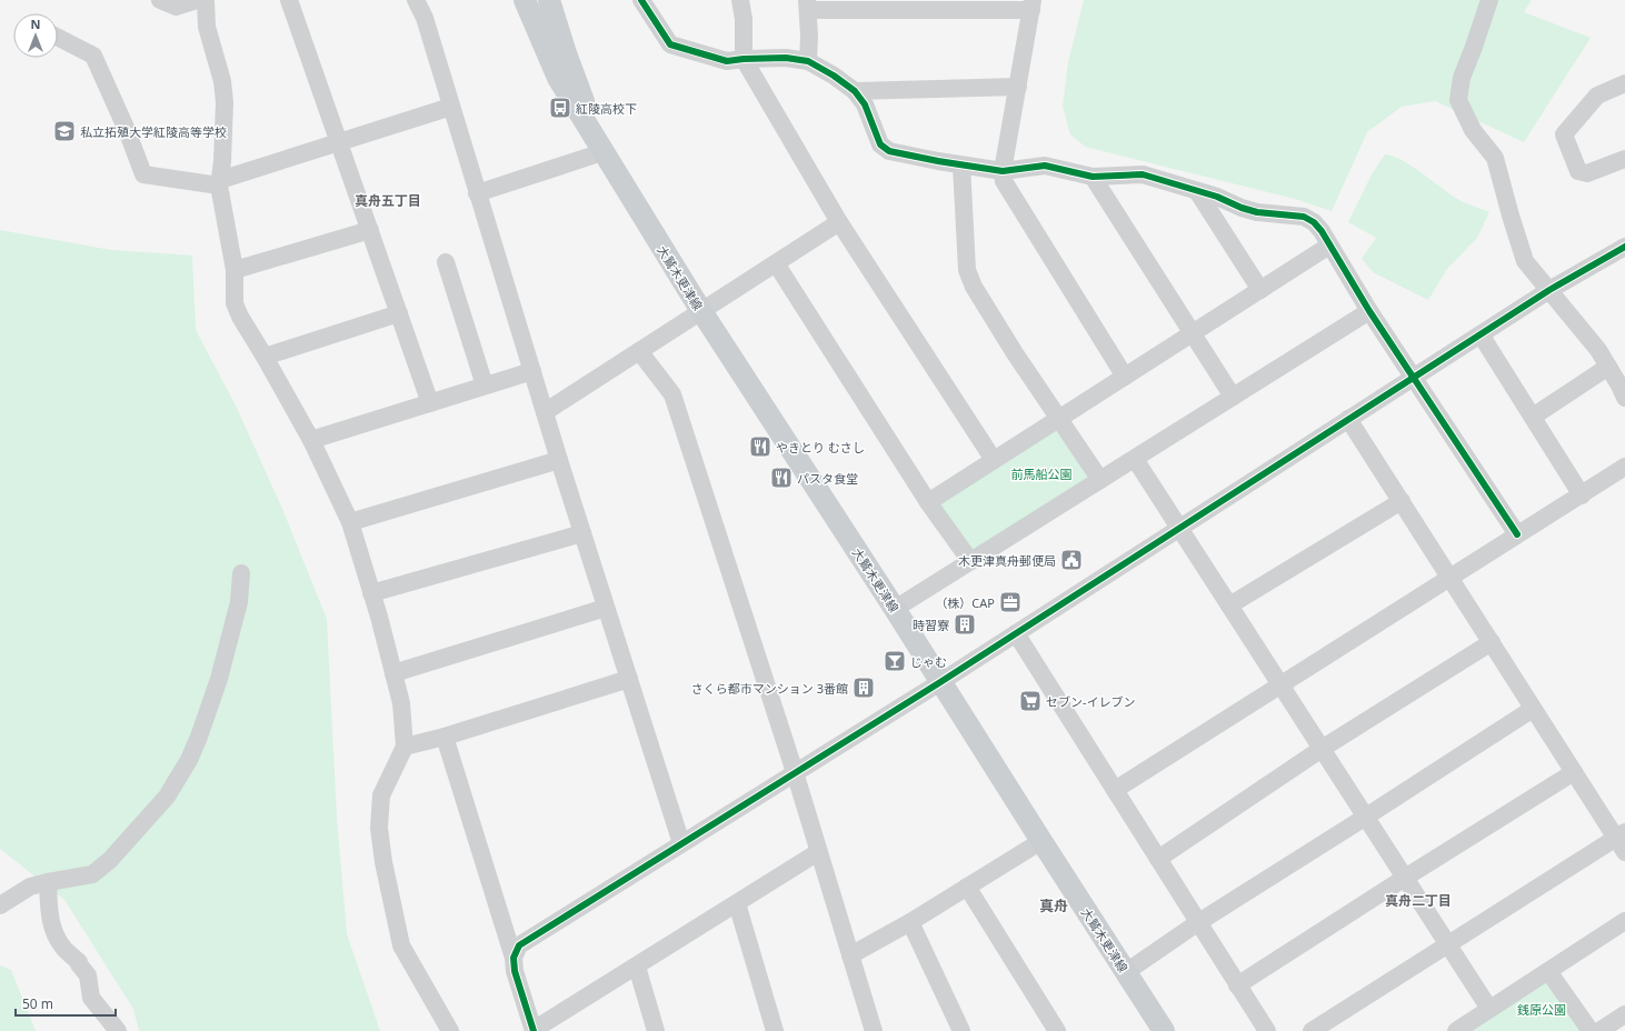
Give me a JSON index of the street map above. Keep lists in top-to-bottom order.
{
  "streets": {
    "main road": ["大鷲木更津線"]
  },
  "districts": ["真舟五丁目", "真舟二丁目", "真舟"],
  "parks": ["前馬船公園", "銭原公園"],
  "places": {
    "bus stop": ["紅陵高校下"],
    "school or university": ["私立拓殖大学紅陵高等学校"],
    "restaurant": ["やきとり むさし", "パスタ食堂"],
    "public building": ["木更津真舟郵便局"],
    "office": ["（株）CAP"],
    "building": ["時習寮", "さくら都市マンション 3番館"],
    "bar": ["じゃむ"],
    "supermarket": ["セブン-イレブン"]
  },
  "scale_bar": "50 m",
  "north": "top"
}
